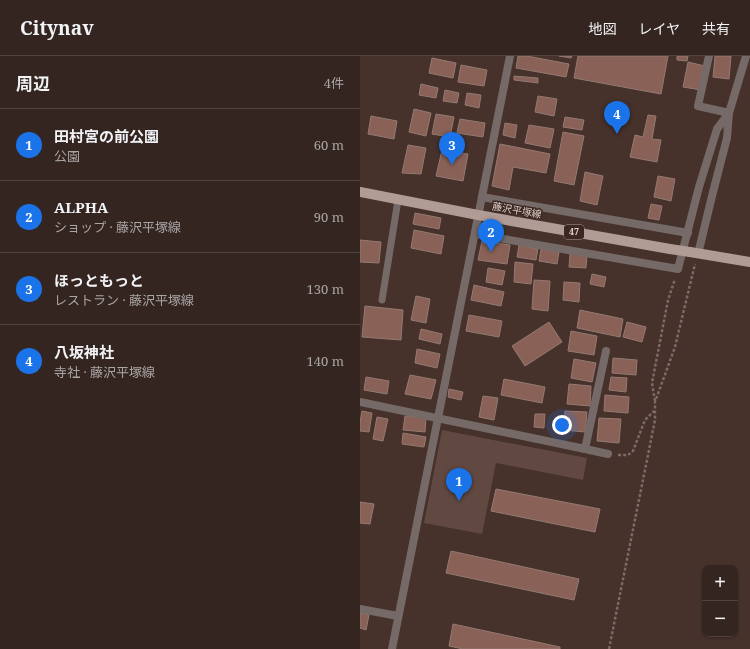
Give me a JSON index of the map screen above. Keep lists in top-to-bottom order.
{
  "streets": {
    "main road": ["藤沢平塚線", "47"]
  },
  "crossings": [
    ["藤沢平塚線", "47"]
  ],
  "page": {
    "header": "Citynav",
    "nav": ["地図", "レイヤ", "共有"],
    "heading": ["周辺", "4件"],
    "pins": [
      "4",
      "3",
      "2",
      "1"
    ],
    "list": [
      {
        "mark": "1",
        "name": "田村宮の前公園",
        "note": "公園",
        "value": "60 m"
      },
      {
        "mark": "2",
        "name": "ALPHA",
        "note": "ショップ · 藤沢平塚線",
        "value": "90 m"
      },
      {
        "mark": "3",
        "name": "ほっともっと",
        "note": "レストラン · 藤沢平塚線",
        "value": "130 m"
      },
      {
        "mark": "4",
        "name": "八坂神社",
        "note": "寺社 · 藤沢平塚線",
        "value": "140 m"
      }
    ],
    "map_buttons": ["+", "−"]
  }
}
